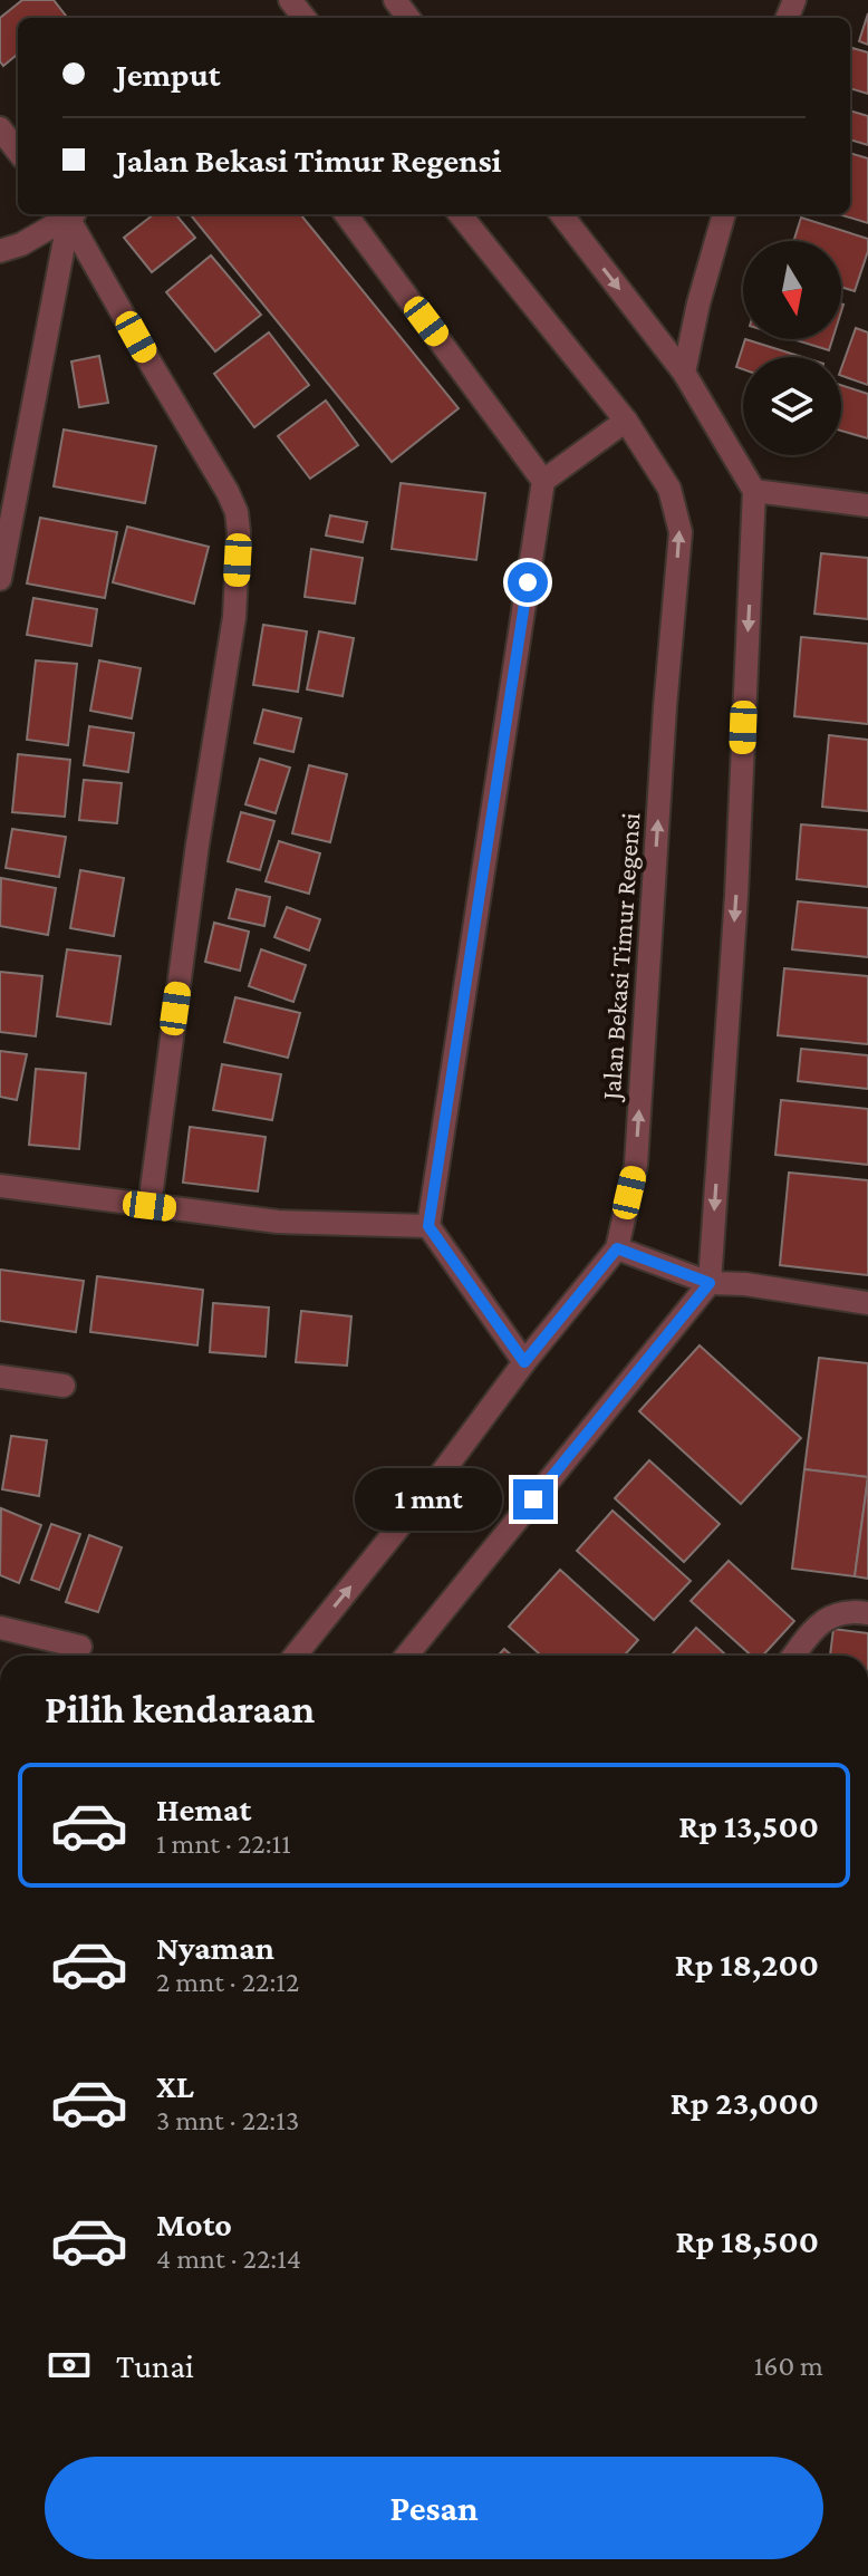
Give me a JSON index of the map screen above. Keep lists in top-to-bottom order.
{
  "streets": {
    "street": ["Jalan Bekasi Timur Regensi"]
  },
  "north": "bottom",
  "page": {
    "banner": ["Jemput", "Jalan Bekasi Timur Regensi"],
    "bubble": "1 mnt",
    "heading": "Pilih kendaraan",
    "list": [
      {
        "name": "Hemat",
        "note": "1 mnt · 22:11",
        "value": "Rp 13,500"
      },
      {
        "name": "Nyaman",
        "note": "2 mnt · 22:12",
        "value": "Rp 18,200"
      },
      {
        "name": "XL",
        "note": "3 mnt · 22:13",
        "value": "Rp 23,000"
      },
      {
        "name": "Moto",
        "note": "4 mnt · 22:14",
        "value": "Rp 18,500"
      }
    ],
    "pay": ["Tunai", "160 m"],
    "buttons": "Pesan"
  }
}
